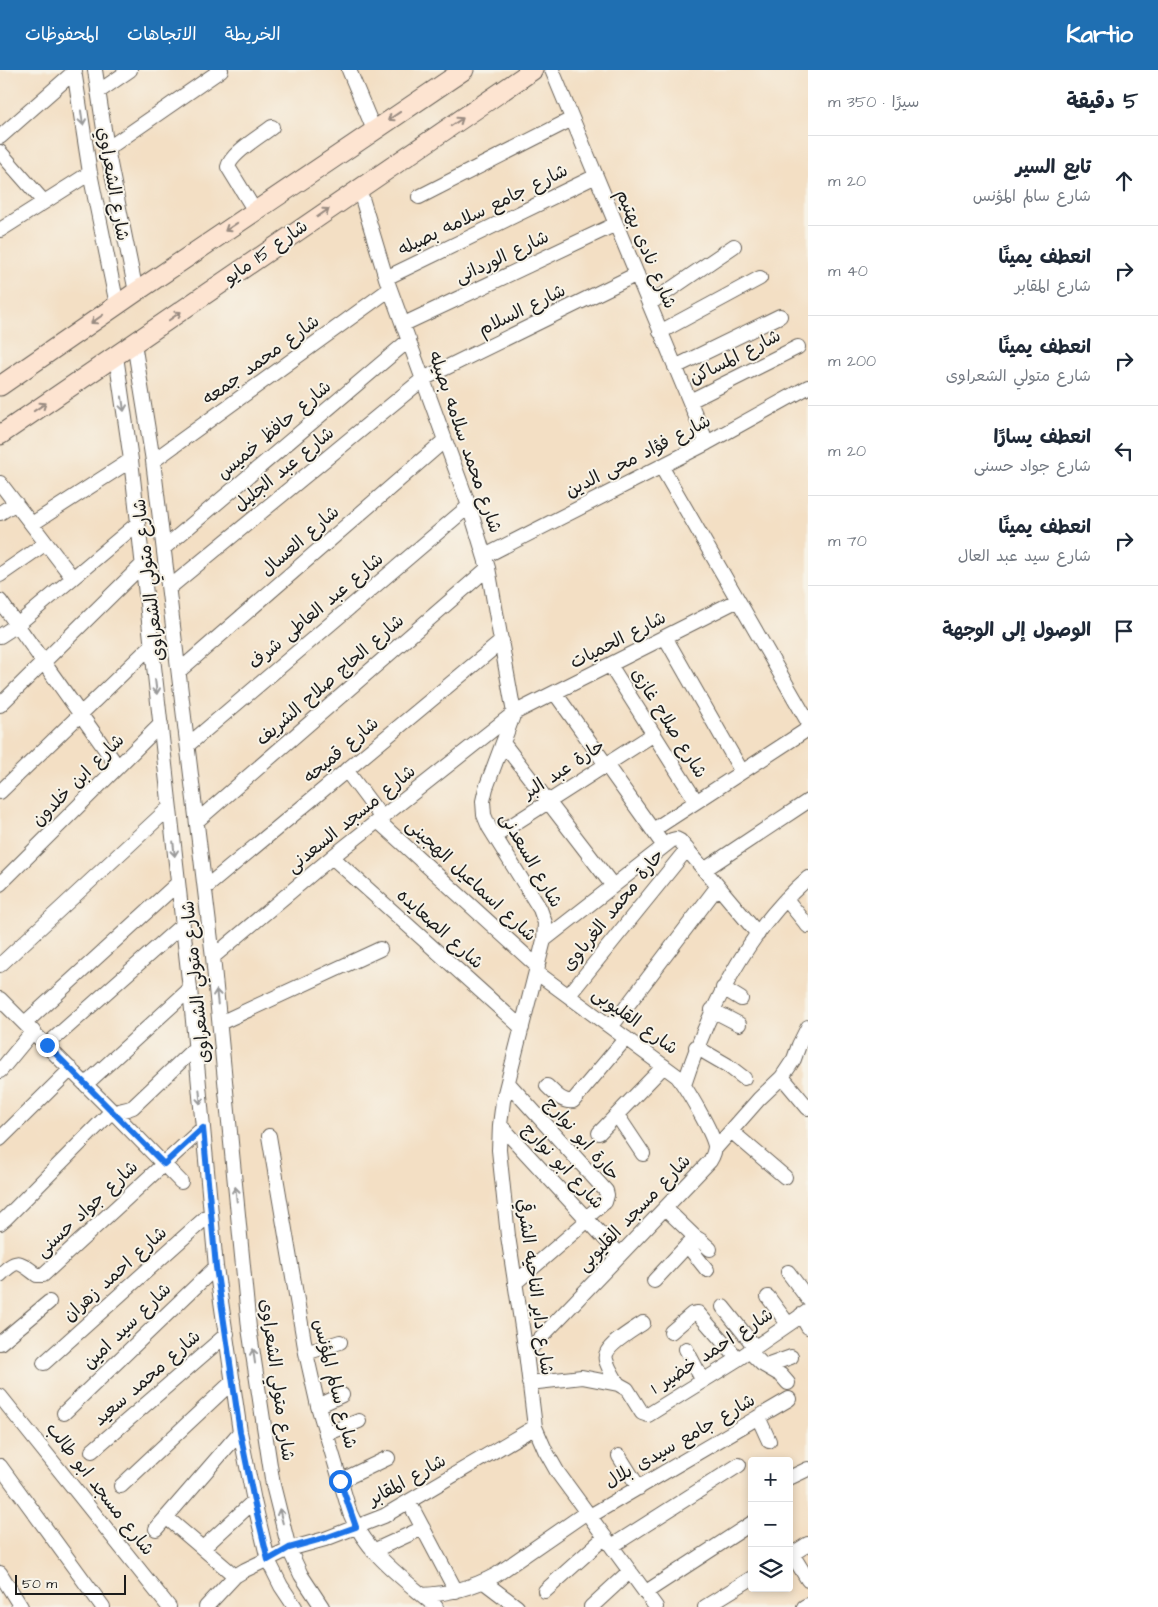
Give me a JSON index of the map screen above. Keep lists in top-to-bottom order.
{
  "streets": {
    "main road": ["شارع 15 مايو"],
    "street": [
      "شارع الشعراوي",
      "شارع جامع سلامه بصيله",
      "شارع نادى بهتيم",
      "شارع الوردانى",
      "شارع السلام",
      "شارع المساكن",
      "شارع محمد جمعه",
      "شارع حافظ خميس",
      "شارع محمد سلامه بصيله",
      "شارع فؤاد محى الدين",
      "شارع عبد الجليل",
      "شارع العسال",
      "شارع متولي الشعراوى",
      "شارع عبد العاطى شرف",
      "شارع الحميات",
      "شارع الحاج صلاح الشريف",
      "شارع صلاح غازى",
      "شارع قميحه",
      "حارة عبد البر",
      "شارع ابن خلدون",
      "شارع مسجد السعدنى",
      "شارع السعدنى",
      "شارع اسماعيل الهجينى",
      "حارة محمد الغرباوى",
      "شارع الصعايده",
      "شارع القليوبى",
      "حارة ابو نوارج",
      "شارع ابو نوارج",
      "شارع جواد حسنى",
      "شارع مسجد القليوبى",
      "شارع احمد زهران",
      "شارع داير الناحيه الشرقي",
      "شارع سيد امين",
      "شارع احمد خضير 1",
      "شارع محمد سعيد",
      "شارع سالم المؤنس",
      "شارع جامع سيدى بلال",
      "شارع المقابر",
      "شارع مسجد ابو طالب"
    ]
  },
  "crossings": [
    ["شارع جامع سلامه بصيله", "شارع نادى بهتيم"],
    ["شارع جامع سلامه بصيله", "شارع محمد جمعه"],
    ["شارع جامع سلامه بصيله", "شارع محمد سلامه بصيله"],
    ["شارع نادى بهتيم", "شارع الوردانى"],
    ["شارع نادى بهتيم", "شارع السلام"],
    ["شارع نادى بهتيم", "شارع المساكن"],
    ["شارع نادى بهتيم", "شارع فؤاد محى الدين"],
    ["شارع 15 مايو", "شارع محمد سلامه بصيله"],
    ["شارع 15 مايو", "شارع متولي الشعراوى"],
    ["شارع الوردانى", "شارع محمد سلامه بصيله"],
    ["شارع السلام", "شارع محمد سلامه بصيله"],
    ["شارع السلام", "شارع عبد الجليل"],
    ["شارع محمد جمعه", "شارع محمد سلامه بصيله"],
    ["شارع محمد جمعه", "شارع متولي الشعراوى"],
    ["شارع حافظ خميس", "شارع محمد سلامه بصيله"],
    ["شارع حافظ خميس", "شارع متولي الشعراوى"],
    ["شارع محمد سلامه بصيله", "شارع فؤاد محى الدين"],
    ["شارع محمد سلامه بصيله", "شارع عبد الجليل"],
    ["شارع محمد سلامه بصيله", "شارع العسال"],
    ["شارع محمد سلامه بصيله", "شارع عبد العاطى شرف"],
    ["شارع محمد سلامه بصيله", "شارع الحميات"],
    ["شارع محمد سلامه بصيله", "شارع الحاج صلاح الشريف"],
    ["شارع محمد سلامه بصيله", "شارع قميحه"],
    ["شارع محمد سلامه بصيله", "شارع مسجد السعدنى"],
    ["شارع محمد سلامه بصيله", "شارع السعدنى"],
    ["شارع فؤاد محى الدين", "شارع الحاج صلاح الشريف"],
    ["شارع عبد الجليل", "شارع متولي الشعراوى"],
    ["شارع العسال", "شارع متولي الشعراوى"],
    ["شارع متولي الشعراوى", "شارع عبد العاطى شرف"],
    ["شارع متولي الشعراوى", "شارع الحاج صلاح الشريف"],
    ["شارع متولي الشعراوى", "شارع قميحه"],
    ["شارع متولي الشعراوى", "شارع ابن خلدون"],
    ["شارع متولي الشعراوى", "شارع مسجد السعدنى"],
    ["شارع متولي الشعراوى", "شارع جواد حسنى"],
    ["شارع متولي الشعراوى", "شارع احمد زهران"],
    ["شارع متولي الشعراوى", "شارع سيد امين"],
    ["شارع متولي الشعراوى", "شارع محمد سعيد"],
    ["شارع متولي الشعراوى", "شارع المقابر"],
    ["شارع الحميات", "شارع صلاح غازى"],
    ["شارع الحميات", "شارع مسجد السعدنى"],
    ["شارع الحميات", "شارع السعدنى"],
    ["شارع صلاح غازى", "حارة عبد البر"],
    ["شارع قميحه", "شارع اسماعيل الهجينى"],
    ["حارة عبد البر", "شارع السعدنى"],
    ["شارع مسجد السعدنى", "شارع السعدنى"],
    ["شارع مسجد السعدنى", "شارع اسماعيل الهجينى"],
    ["شارع مسجد السعدنى", "شارع الصعايده"],
    ["شارع السعدنى", "شارع داير الناحيه الشرقي"],
    ["شارع اسماعيل الهجينى", "شارع القليوبى"],
    ["شارع اسماعيل الهجينى", "شارع داير الناحيه الشرقي"],
    ["حارة محمد الغرباوى", "شارع القليوبى"],
    ["شارع الصعايده", "شارع داير الناحيه الشرقي"],
    ["شارع القليوبى", "شارع مسجد القليوبى"],
    ["شارع القليوبى", "شارع داير الناحيه الشرقي"],
    ["حارة ابو نوارج", "شارع ابو نوارج"],
    ["حارة ابو نوارج", "شارع داير الناحيه الشرقي"],
    ["شارع ابو نوارج", "شارع مسجد القليوبى"],
    ["شارع ابو نوارج", "شارع داير الناحيه الشرقي"],
    ["شارع مسجد القليوبى", "شارع داير الناحيه الشرقي"],
    ["شارع داير الناحيه الشرقي", "شارع جامع سيدى بلال"],
    ["شارع داير الناحيه الشرقي", "شارع المقابر"],
    ["شارع سالم المؤنس", "شارع جامع سيدى بلال"],
    ["شارع سالم المؤنس", "شارع المقابر"]
  ],
  "scale_bar": "50 m",
  "page": {
    "header": "Kartio",
    "nav": ["الخريطة", "الاتجاهات", "المحفوظات"],
    "heading": ["5 دقيقة", "سيرًا · 350 m"],
    "list": [
      ["تابع السير", "شارع سالم المؤنس", "20 m"],
      ["انعطف يمينًا", "شارع المقابر", "40 m"],
      ["انعطف يمينًا", "شارع متولي الشعراوى", "200 m"],
      ["انعطف يسارًا", "شارع جواد حسنى", "20 m"],
      ["انعطف يمينًا", "شارع سيد عبد العال", "70 m"],
      "الوصول إلى الوجهة"
    ],
    "map_buttons": ["+", "−"],
    "scale": "50 m"
  }
}
